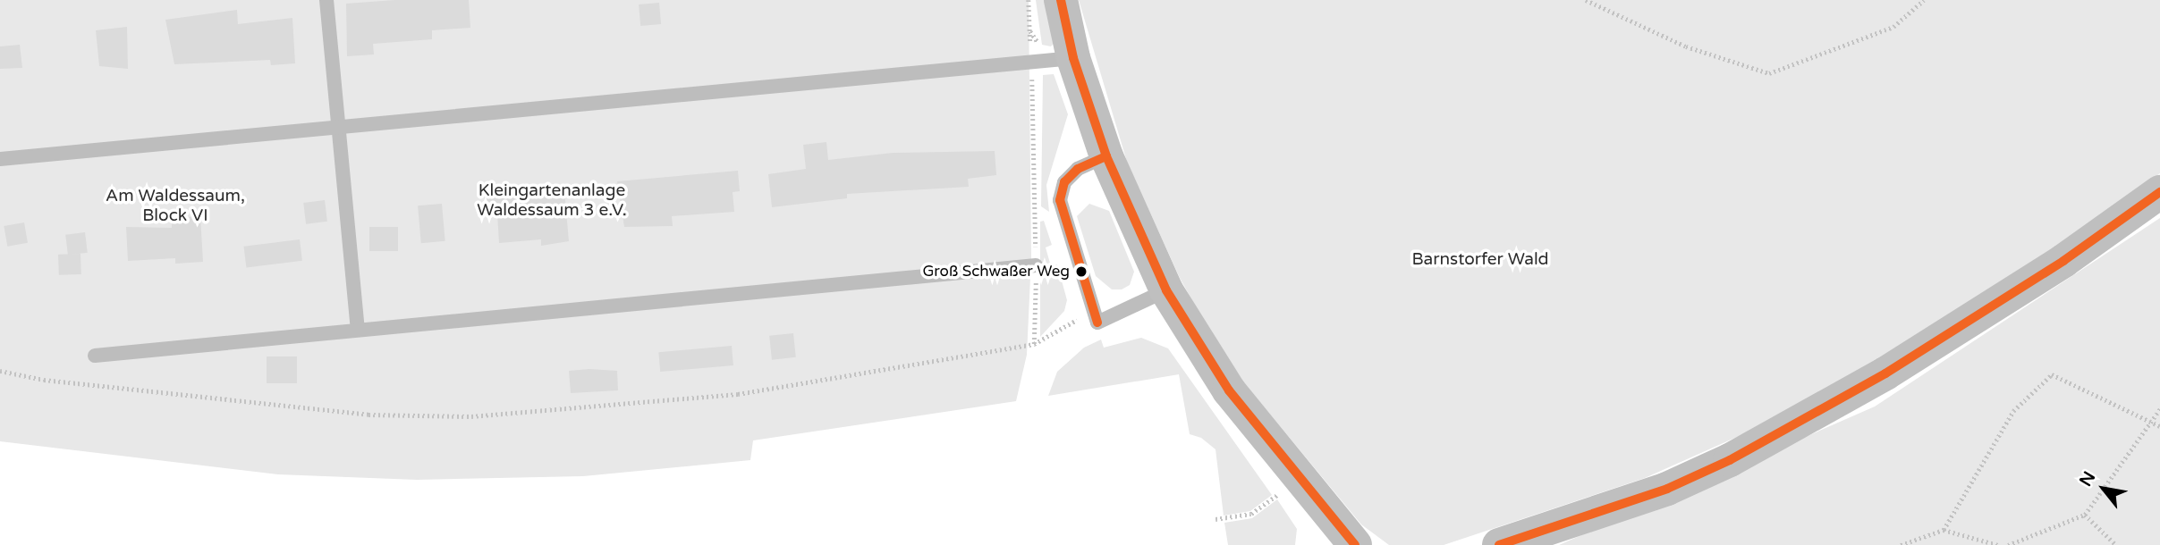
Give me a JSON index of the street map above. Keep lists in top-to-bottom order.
{
  "parks": ["Kleingartenanlage Waldessaum 3 e.V.", "Am Waldessaum, Block VI", "Barnstorfer Wald"],
  "places": ["Groß Schwaßer Weg"],
  "north": "top left"
}
